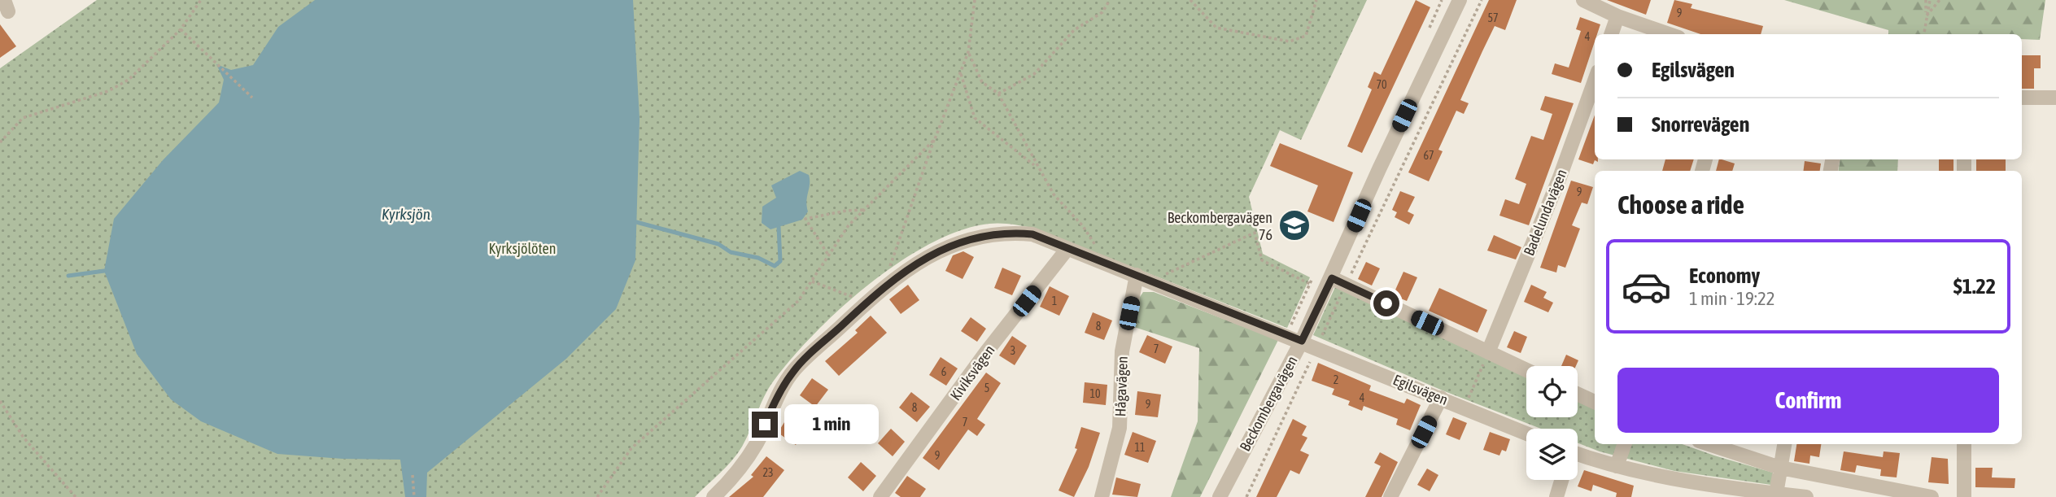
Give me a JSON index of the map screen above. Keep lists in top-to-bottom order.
{
  "streets": {
    "street": [
      "Badelundavägen",
      "Kiviksvägen",
      "Hågavägen",
      "Egilsvägen",
      "Beckombergavägen"
    ]
  },
  "crossings": [
    ["Kiviksvägen", "Egilsvägen"],
    ["Hågavägen", "Egilsvägen"],
    ["Egilsvägen", "Beckombergavägen"]
  ],
  "water": ["Kyrksjön"],
  "parks": ["Kyrksjölöten"],
  "places": {
    "school or university": ["Beckombergavägen 76"]
  },
  "house_numbers": [
    "9",
    "57",
    "4",
    "70",
    "67",
    "9",
    "1",
    "8",
    "7",
    "3",
    "6",
    "2",
    "5",
    "10",
    "4",
    "9",
    "8",
    "7",
    "11",
    "9",
    "23"
  ],
  "page": {
    "banner": ["Egilsvägen", "Snorrevägen"],
    "heading": "Choose a ride",
    "list": [
      {
        "name": "Economy",
        "note": "1 min · 19:22",
        "value": "$1.22"
      }
    ],
    "buttons": "Confirm",
    "bubble": "1 min"
  }
}
